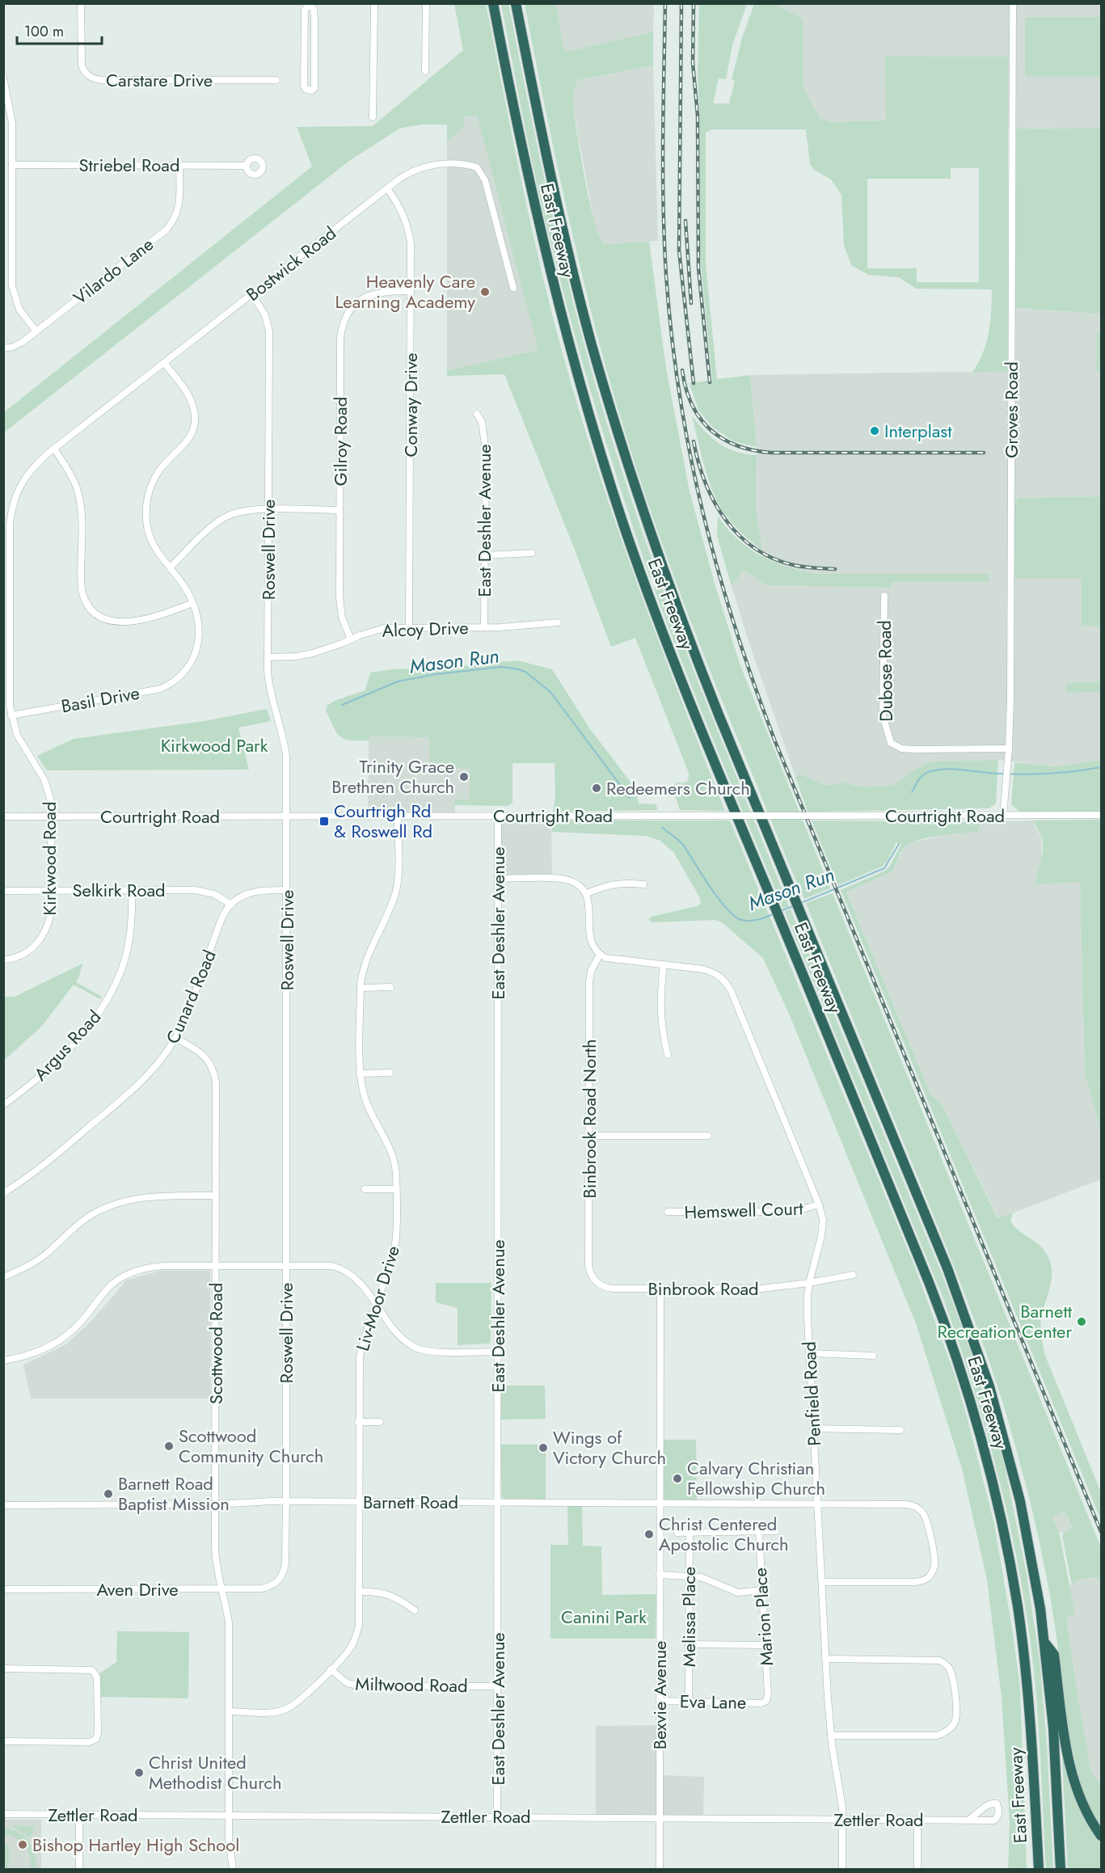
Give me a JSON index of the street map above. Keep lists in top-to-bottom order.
{
  "streets": {
    "highway": ["East Freeway"],
    "street": [
      "Carstare Drive",
      "Striebel Road",
      "Bostwick Road",
      "Vilardo Lane",
      "Conway Drive",
      "Groves Road",
      "Gilroy Road",
      "East Deshler Avenue",
      "Roswell Drive",
      "Alcoy Drive",
      "Dubose Road",
      "Basil Drive",
      "Courtright Road",
      "Kirkwood Road",
      "Selkirk Road",
      "Cunard Road",
      "Argus Road",
      "Binbrook Road North",
      "Hemswell Court",
      "Binbrook Road",
      "Liv-Moor Drive",
      "Scottwood Road",
      "Penfield Road",
      "Barnett Road",
      "Aven Drive",
      "Melissa Place",
      "Marion Place",
      "Miltwood Road",
      "Bexvie Avenue",
      "Eva Lane",
      "Zettler Road"
    ]
  },
  "crossings": [
    ["Striebel Road", "Vilardo Lane"],
    ["Bostwick Road", "Conway Drive"],
    ["Bostwick Road", "Roswell Drive"],
    ["Bostwick Road", "Kirkwood Road"],
    ["Conway Drive", "Gilroy Road"],
    ["Conway Drive", "Alcoy Drive"],
    ["Groves Road", "Dubose Road"],
    ["Groves Road", "Courtright Road"],
    ["Gilroy Road", "Alcoy Drive"],
    ["East Deshler Avenue", "Alcoy Drive"],
    ["East Deshler Avenue", "Courtright Road"],
    ["East Deshler Avenue", "Barnett Road"],
    ["East Deshler Avenue", "Miltwood Road"],
    ["East Deshler Avenue", "Zettler Road"],
    ["Roswell Drive", "Alcoy Drive"],
    ["Roswell Drive", "Courtright Road"],
    ["Roswell Drive", "Barnett Road"],
    ["Roswell Drive", "Aven Drive"],
    ["Basil Drive", "Kirkwood Road"],
    ["Courtright Road", "Kirkwood Road"],
    ["Courtright Road", "Liv-Moor Drive"],
    ["Kirkwood Road", "Selkirk Road"],
    ["Selkirk Road", "Cunard Road"],
    ["Selkirk Road", "Argus Road"],
    ["Cunard Road", "Scottwood Road"],
    ["Binbrook Road North", "Binbrook Road"],
    ["Hemswell Court", "Penfield Road"],
    ["Binbrook Road", "Penfield Road"],
    ["Binbrook Road", "Bexvie Avenue"],
    ["Liv-Moor Drive", "Scottwood Road"],
    ["Liv-Moor Drive", "Barnett Road"],
    ["Liv-Moor Drive", "Miltwood Road"],
    ["Scottwood Road", "Barnett Road"],
    ["Scottwood Road", "Aven Drive"],
    ["Scottwood Road", "Zettler Road"],
    ["Penfield Road", "Barnett Road"],
    ["Penfield Road", "Zettler Road"],
    ["Barnett Road", "Bexvie Avenue"],
    ["Melissa Place", "Eva Lane"],
    ["Marion Place", "Eva Lane"],
    ["Bexvie Avenue", "Eva Lane"],
    ["Bexvie Avenue", "Zettler Road"]
  ],
  "water": ["Mason Run"],
  "parks": ["Kirkwood Park", "Canini Park"],
  "places": {
    "other": [
      "Heavenly Care Learning Academy",
      "Interplast",
      "Trinity Grace Brethren Church",
      "Redeemers Church",
      "Barnett Recreation Center",
      "Scottwood Community Church",
      "Wings of Victory Church",
      "Calvary Christian Fellowship Church",
      "Barnett Road Baptist Mission",
      "Christ Centered Apostolic Church",
      "Christ United Methodist Church",
      "Bishop Hartley High School"
    ],
    "transit": ["Courtrigh Rd & Roswell Rd"]
  },
  "scale_bar": "100 m"
}
